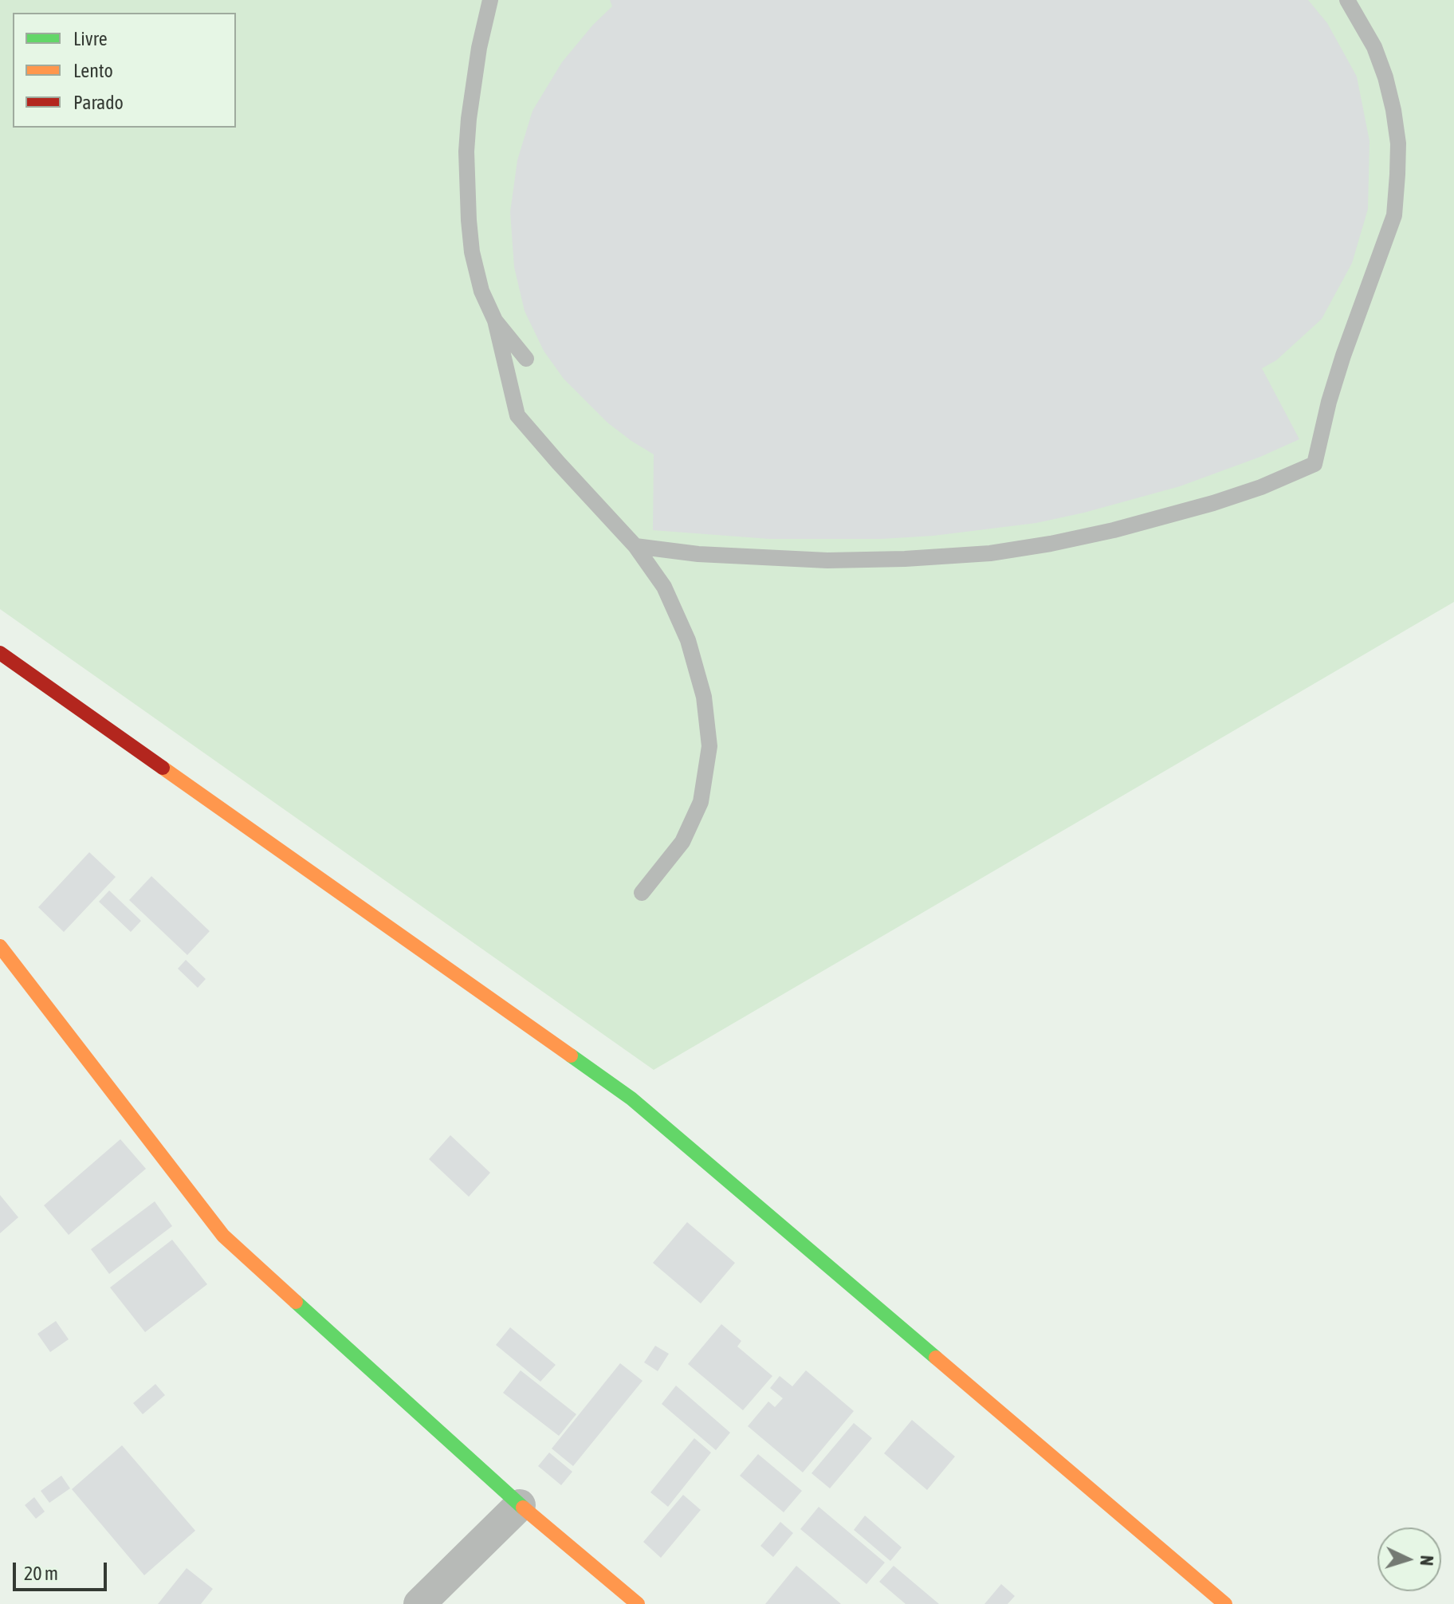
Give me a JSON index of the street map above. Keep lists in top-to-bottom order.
{
  "legend": ["Livre", "Lento", "Parado"],
  "scale_bar": "20 m",
  "north": "right"
}
